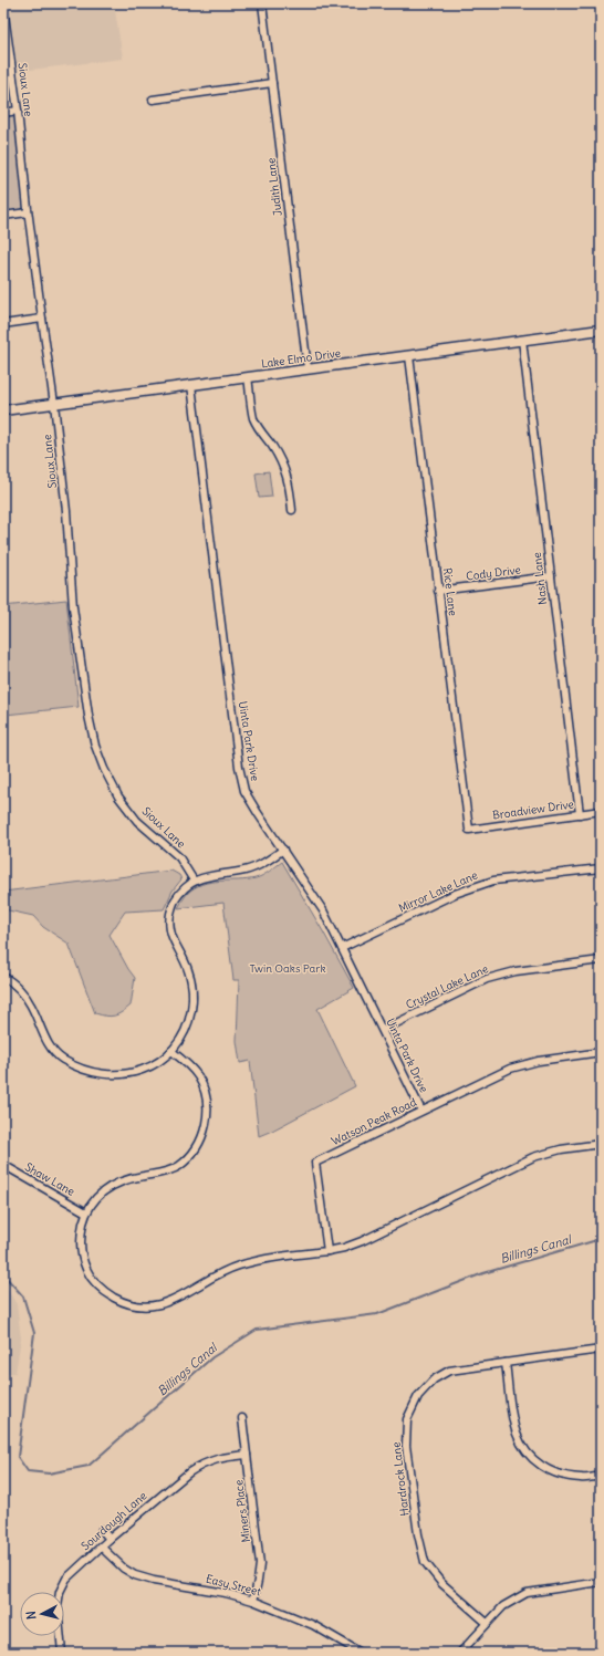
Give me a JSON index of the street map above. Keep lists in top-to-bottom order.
{
  "streets": {
    "main road": ["Lake Elmo Drive"],
    "street": [
      "Sioux Lane",
      "Judith Lane",
      "Cody Drive",
      "Nash Lane",
      "Rice Lane",
      "Uinta Park Drive",
      "Broadview Drive",
      "Mirror Lake Lane",
      "Crystal Lake Lane",
      "Watson Peak Road",
      "Shaw Lane",
      "Hardrock Lane",
      "Miners Place",
      "Sourdough Lane",
      "Easy Street"
    ]
  },
  "crossings": [
    ["Sioux Lane", "Lake Elmo Drive"],
    ["Judith Lane", "Lake Elmo Drive"],
    ["Lake Elmo Drive", "Nash Lane"],
    ["Lake Elmo Drive", "Rice Lane"],
    ["Lake Elmo Drive", "Uinta Park Drive"],
    ["Cody Drive", "Nash Lane"],
    ["Cody Drive", "Rice Lane"],
    ["Nash Lane", "Broadview Drive"],
    ["Rice Lane", "Broadview Drive"],
    ["Uinta Park Drive", "Mirror Lake Lane"],
    ["Uinta Park Drive", "Crystal Lake Lane"],
    ["Uinta Park Drive", "Watson Peak Road"],
    ["Miners Place", "Sourdough Lane"],
    ["Miners Place", "Easy Street"],
    ["Sourdough Lane", "Easy Street"]
  ],
  "water": ["Billings Canal"],
  "parks": ["Twin Oaks Park"],
  "north": "left"
}
